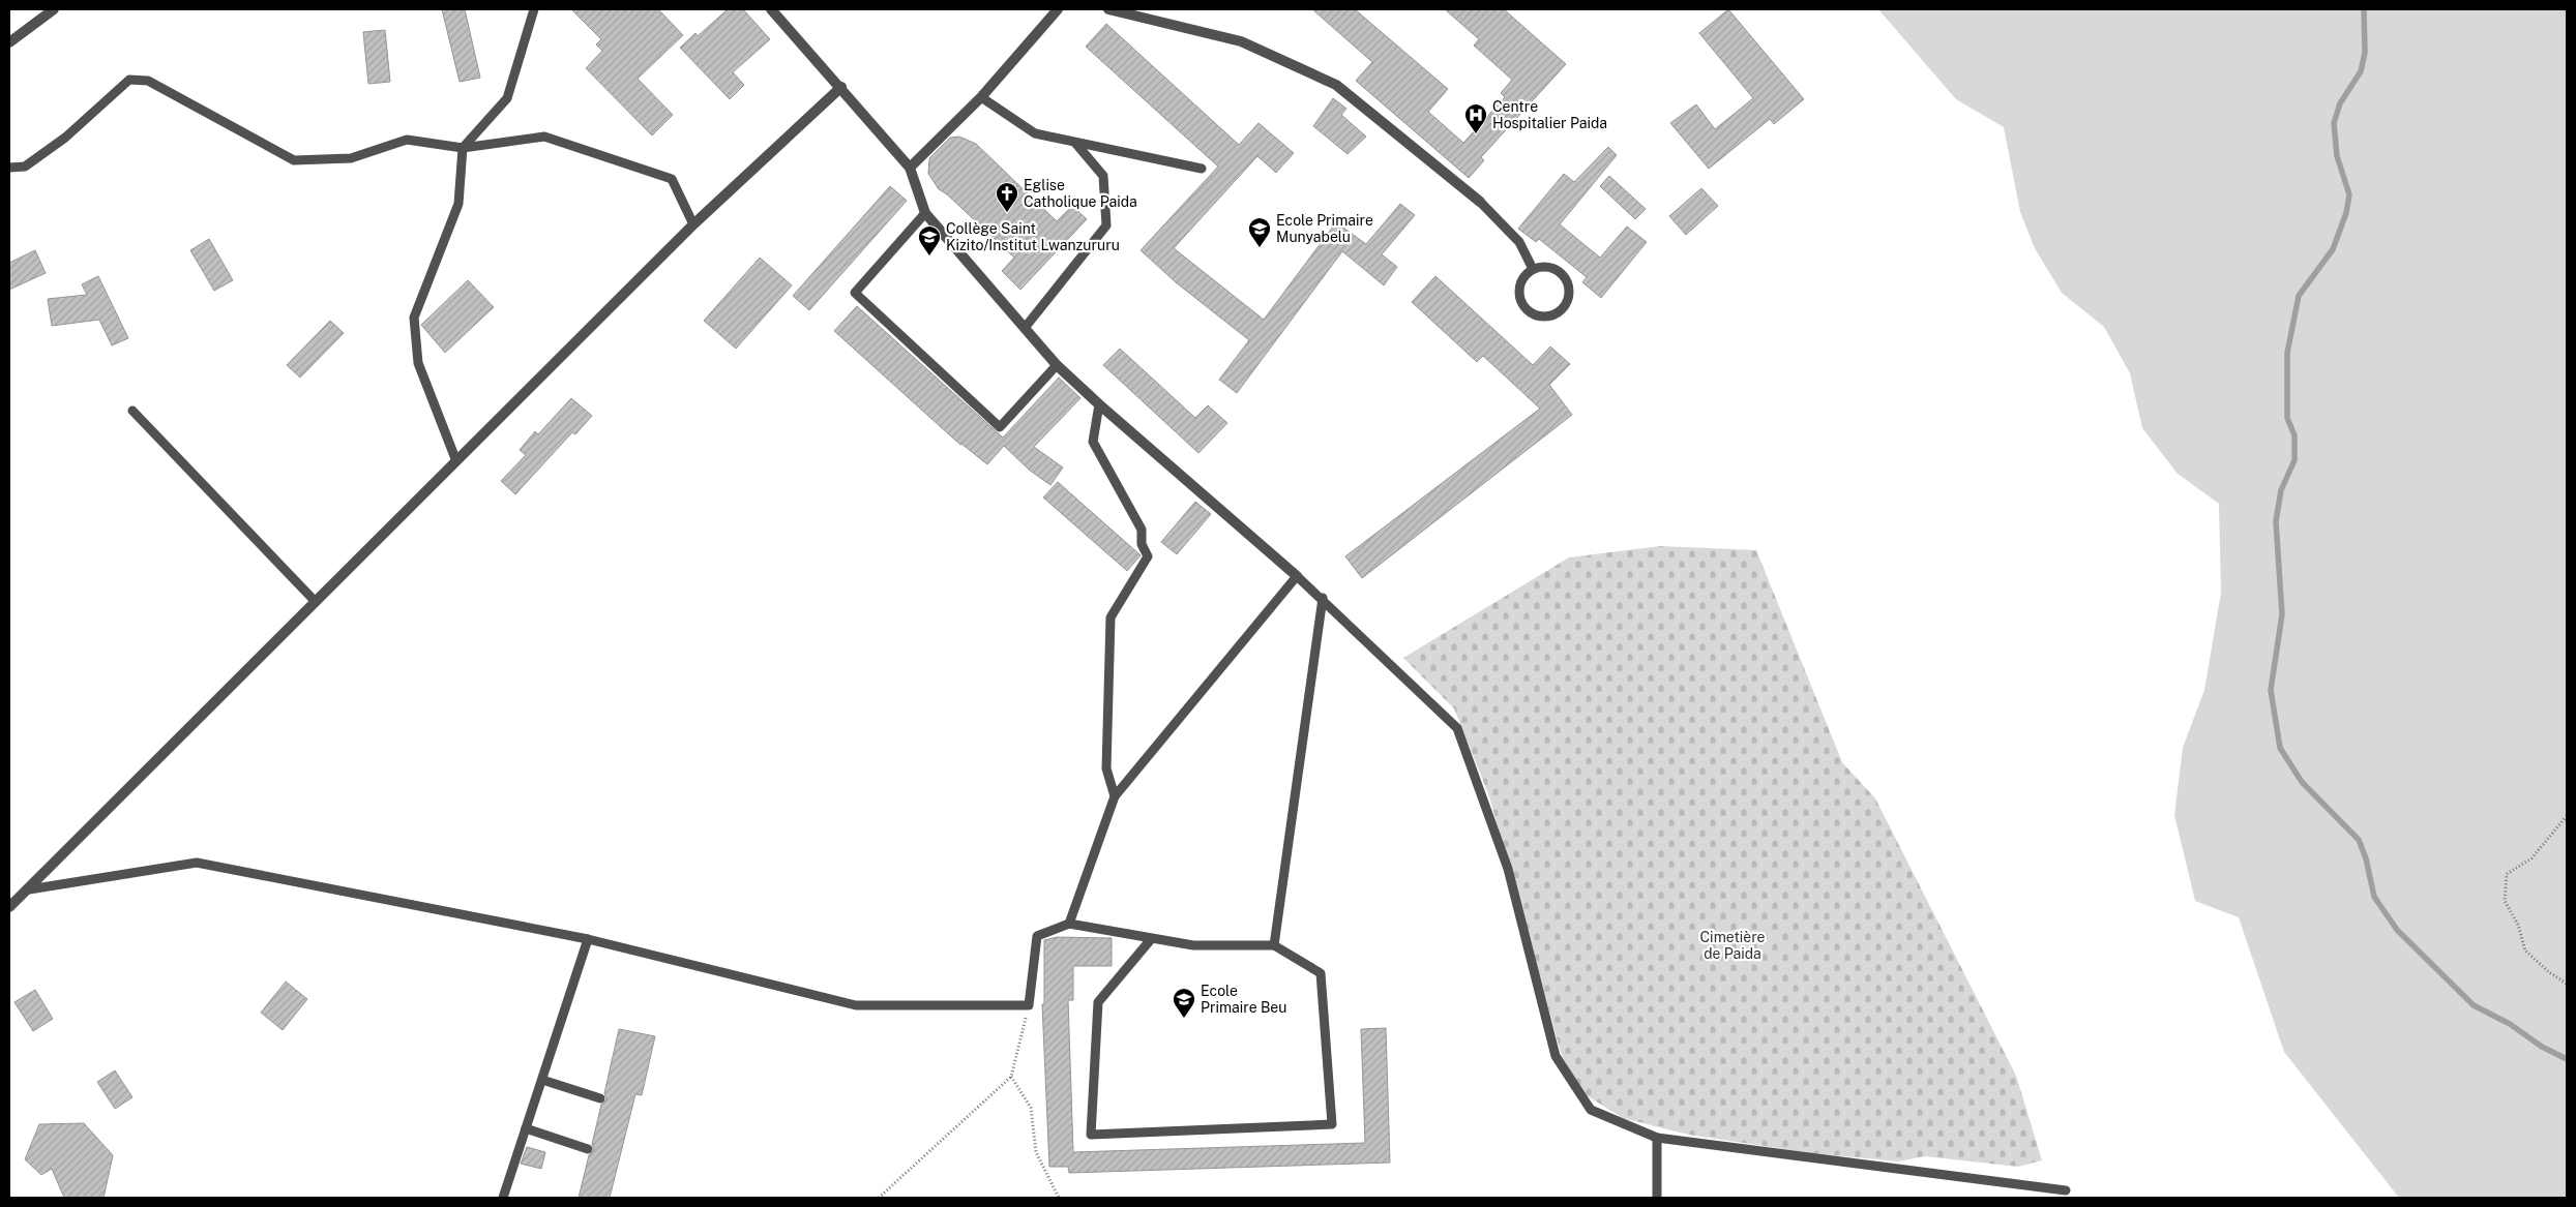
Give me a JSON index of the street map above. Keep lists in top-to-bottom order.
{
  "parks": ["Cimetière de Paida"],
  "places": {
    "hospital": ["Centre Hospitalier Paida"],
    "church": ["Eglise Catholique Paida"],
    "school or university": ["Ecole Primaire Munyabelu", "Collège Saint Kizito/Institut Lwanzururu", "Ecole Primaire Beu"]
  }
}
